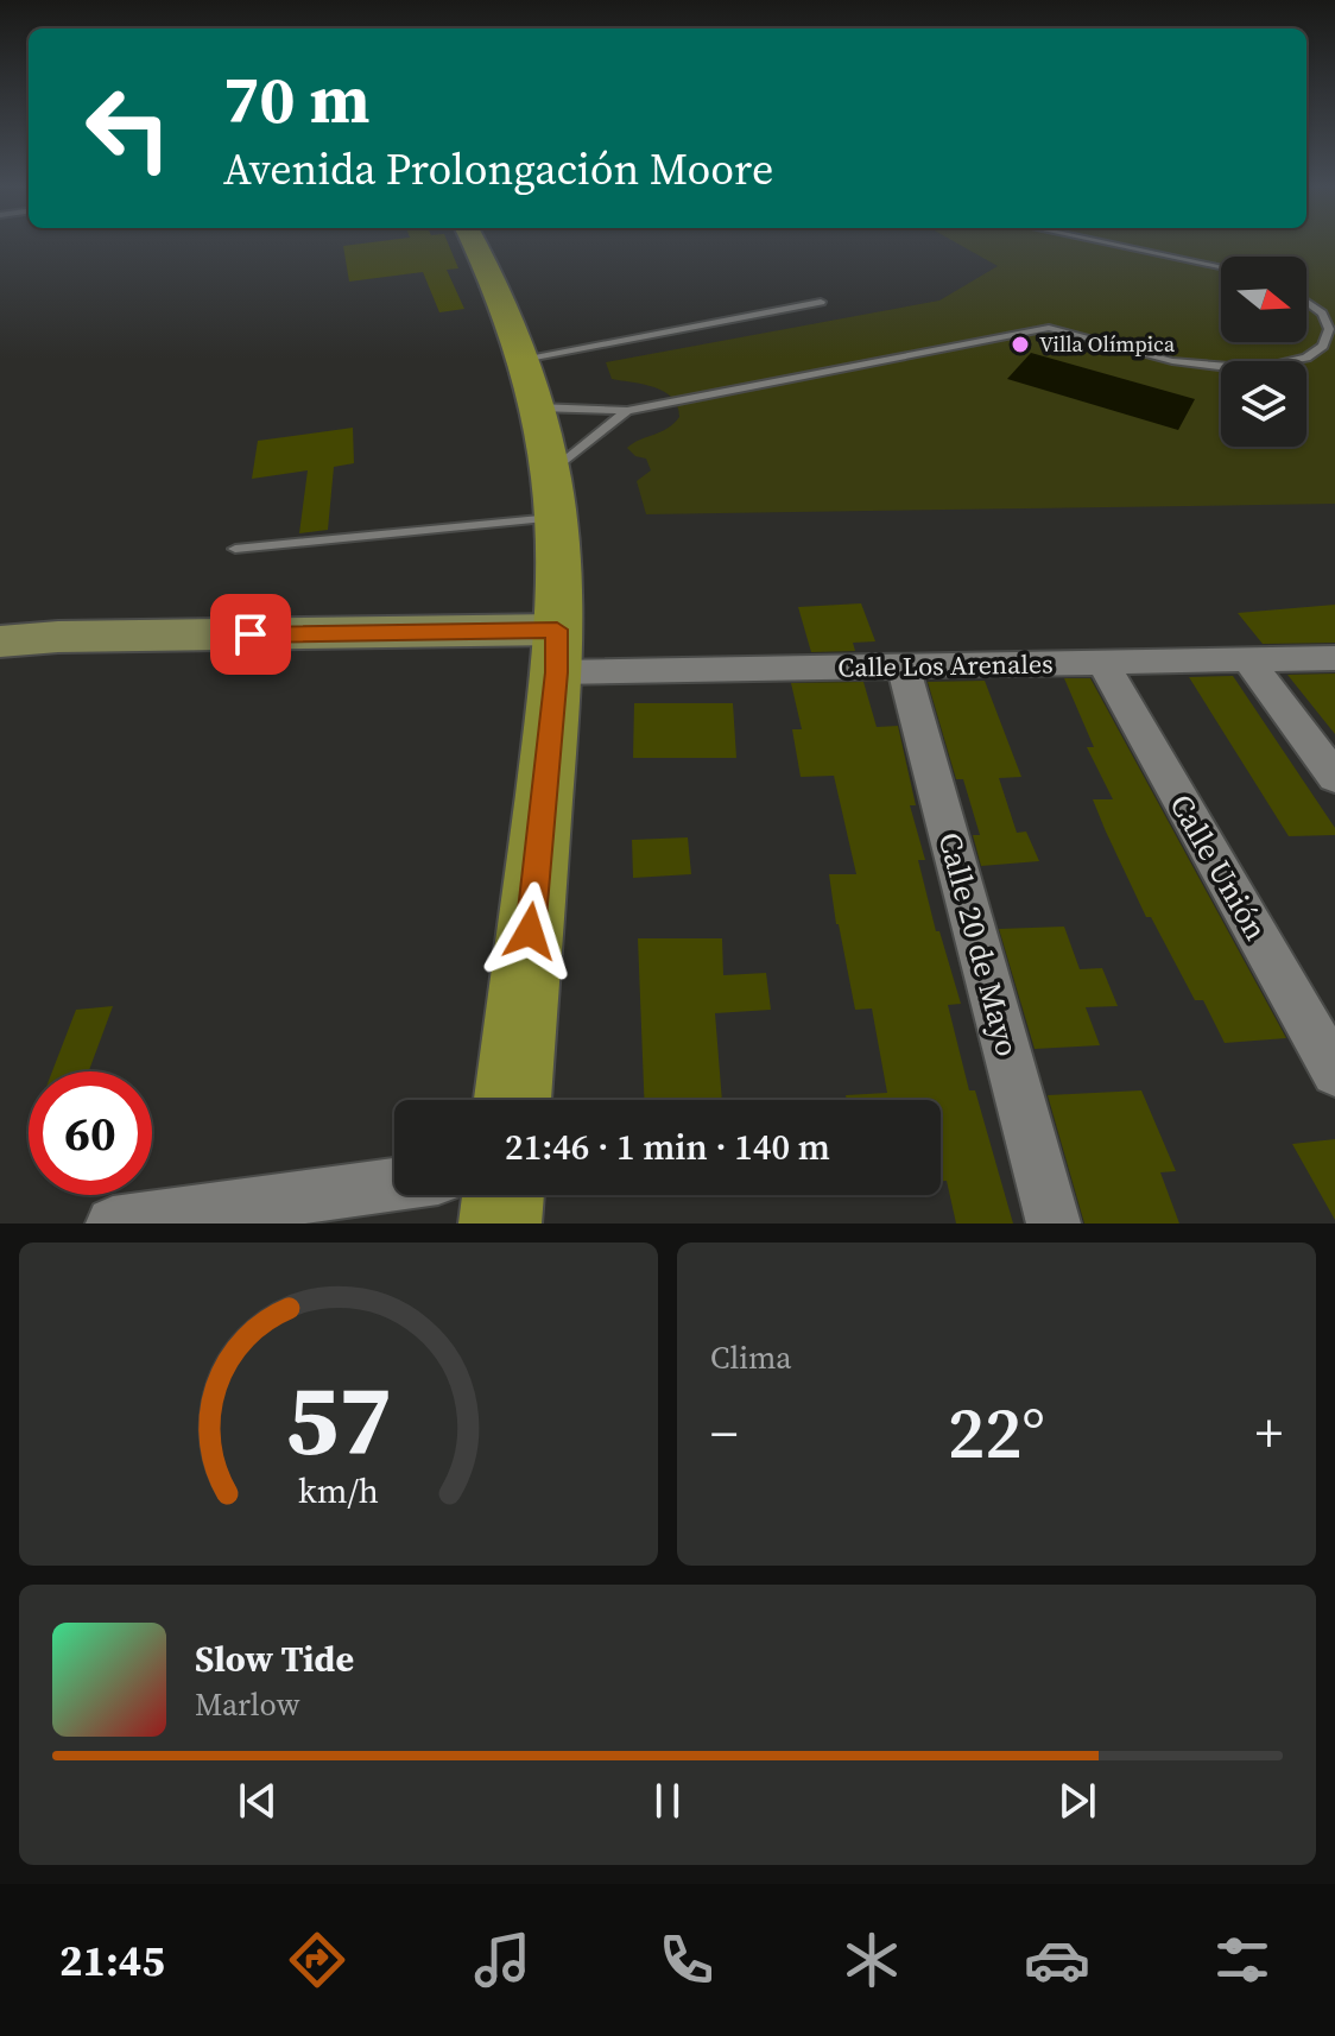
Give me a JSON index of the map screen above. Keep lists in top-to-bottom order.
{
  "streets": {
    "street": ["Calle Los Arenales", "Calle Unión", "Calle 20 de Mayo"]
  },
  "crossings": [
    ["Calle Los Arenales", "Calle Unión"],
    ["Calle Los Arenales", "Calle 20 de Mayo"]
  ],
  "places": ["Villa Olímpica"],
  "north": "right",
  "page": {
    "turn": ["70 m", "Avenida Prolongación Moore"],
    "limit": "60",
    "trip": "21:46 · 1 min · 140 m",
    "tile": "Clima",
    "heat": ["−", "22°", "+"],
    "song": ["Slow Tide", "Marlow"],
    "tabs": "21:45",
    "gauge": ["57", "km/h"]
  }
}
